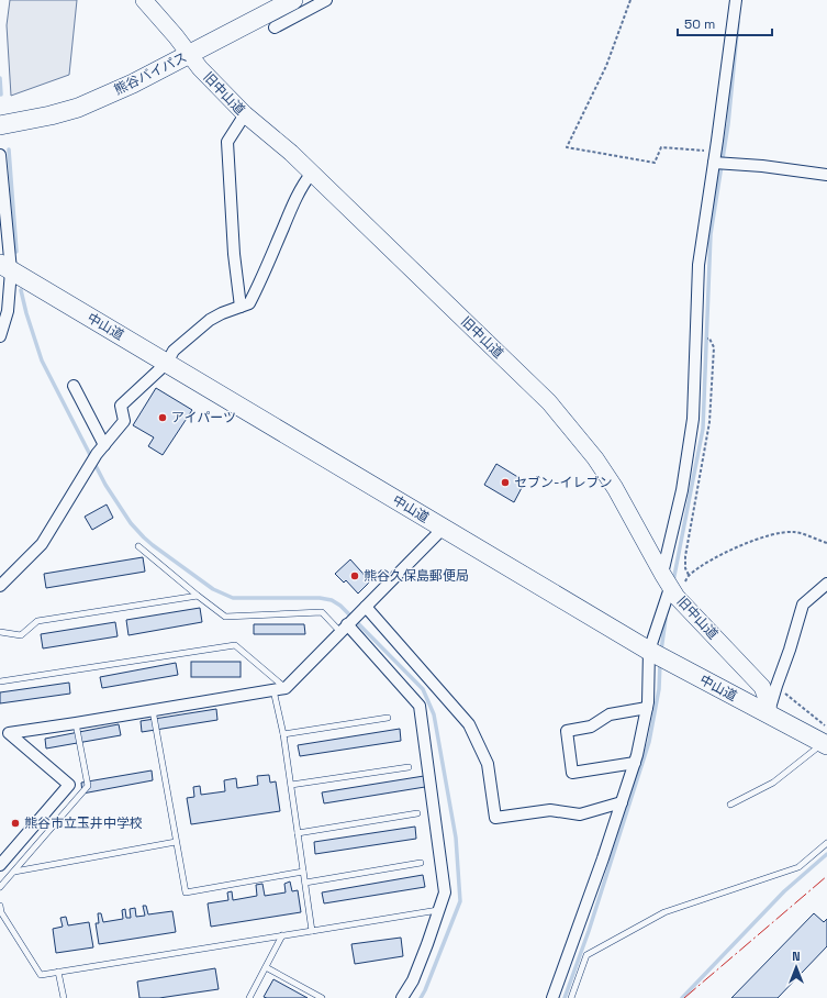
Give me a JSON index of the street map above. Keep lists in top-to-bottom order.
{
  "streets": {
    "highway": ["熊谷バイパス", "中山道"],
    "main road": ["旧中山道"]
  },
  "crossings": [
    ["熊谷バイパス", "旧中山道"],
    ["旧中山道", "中山道"]
  ],
  "places": [
    "アイパーツ",
    "セブン-イレブン",
    "熊谷久保島郵便局",
    "熊谷市立玉井中学校"
  ],
  "scale_bar": "50 m",
  "north": "top"
}
